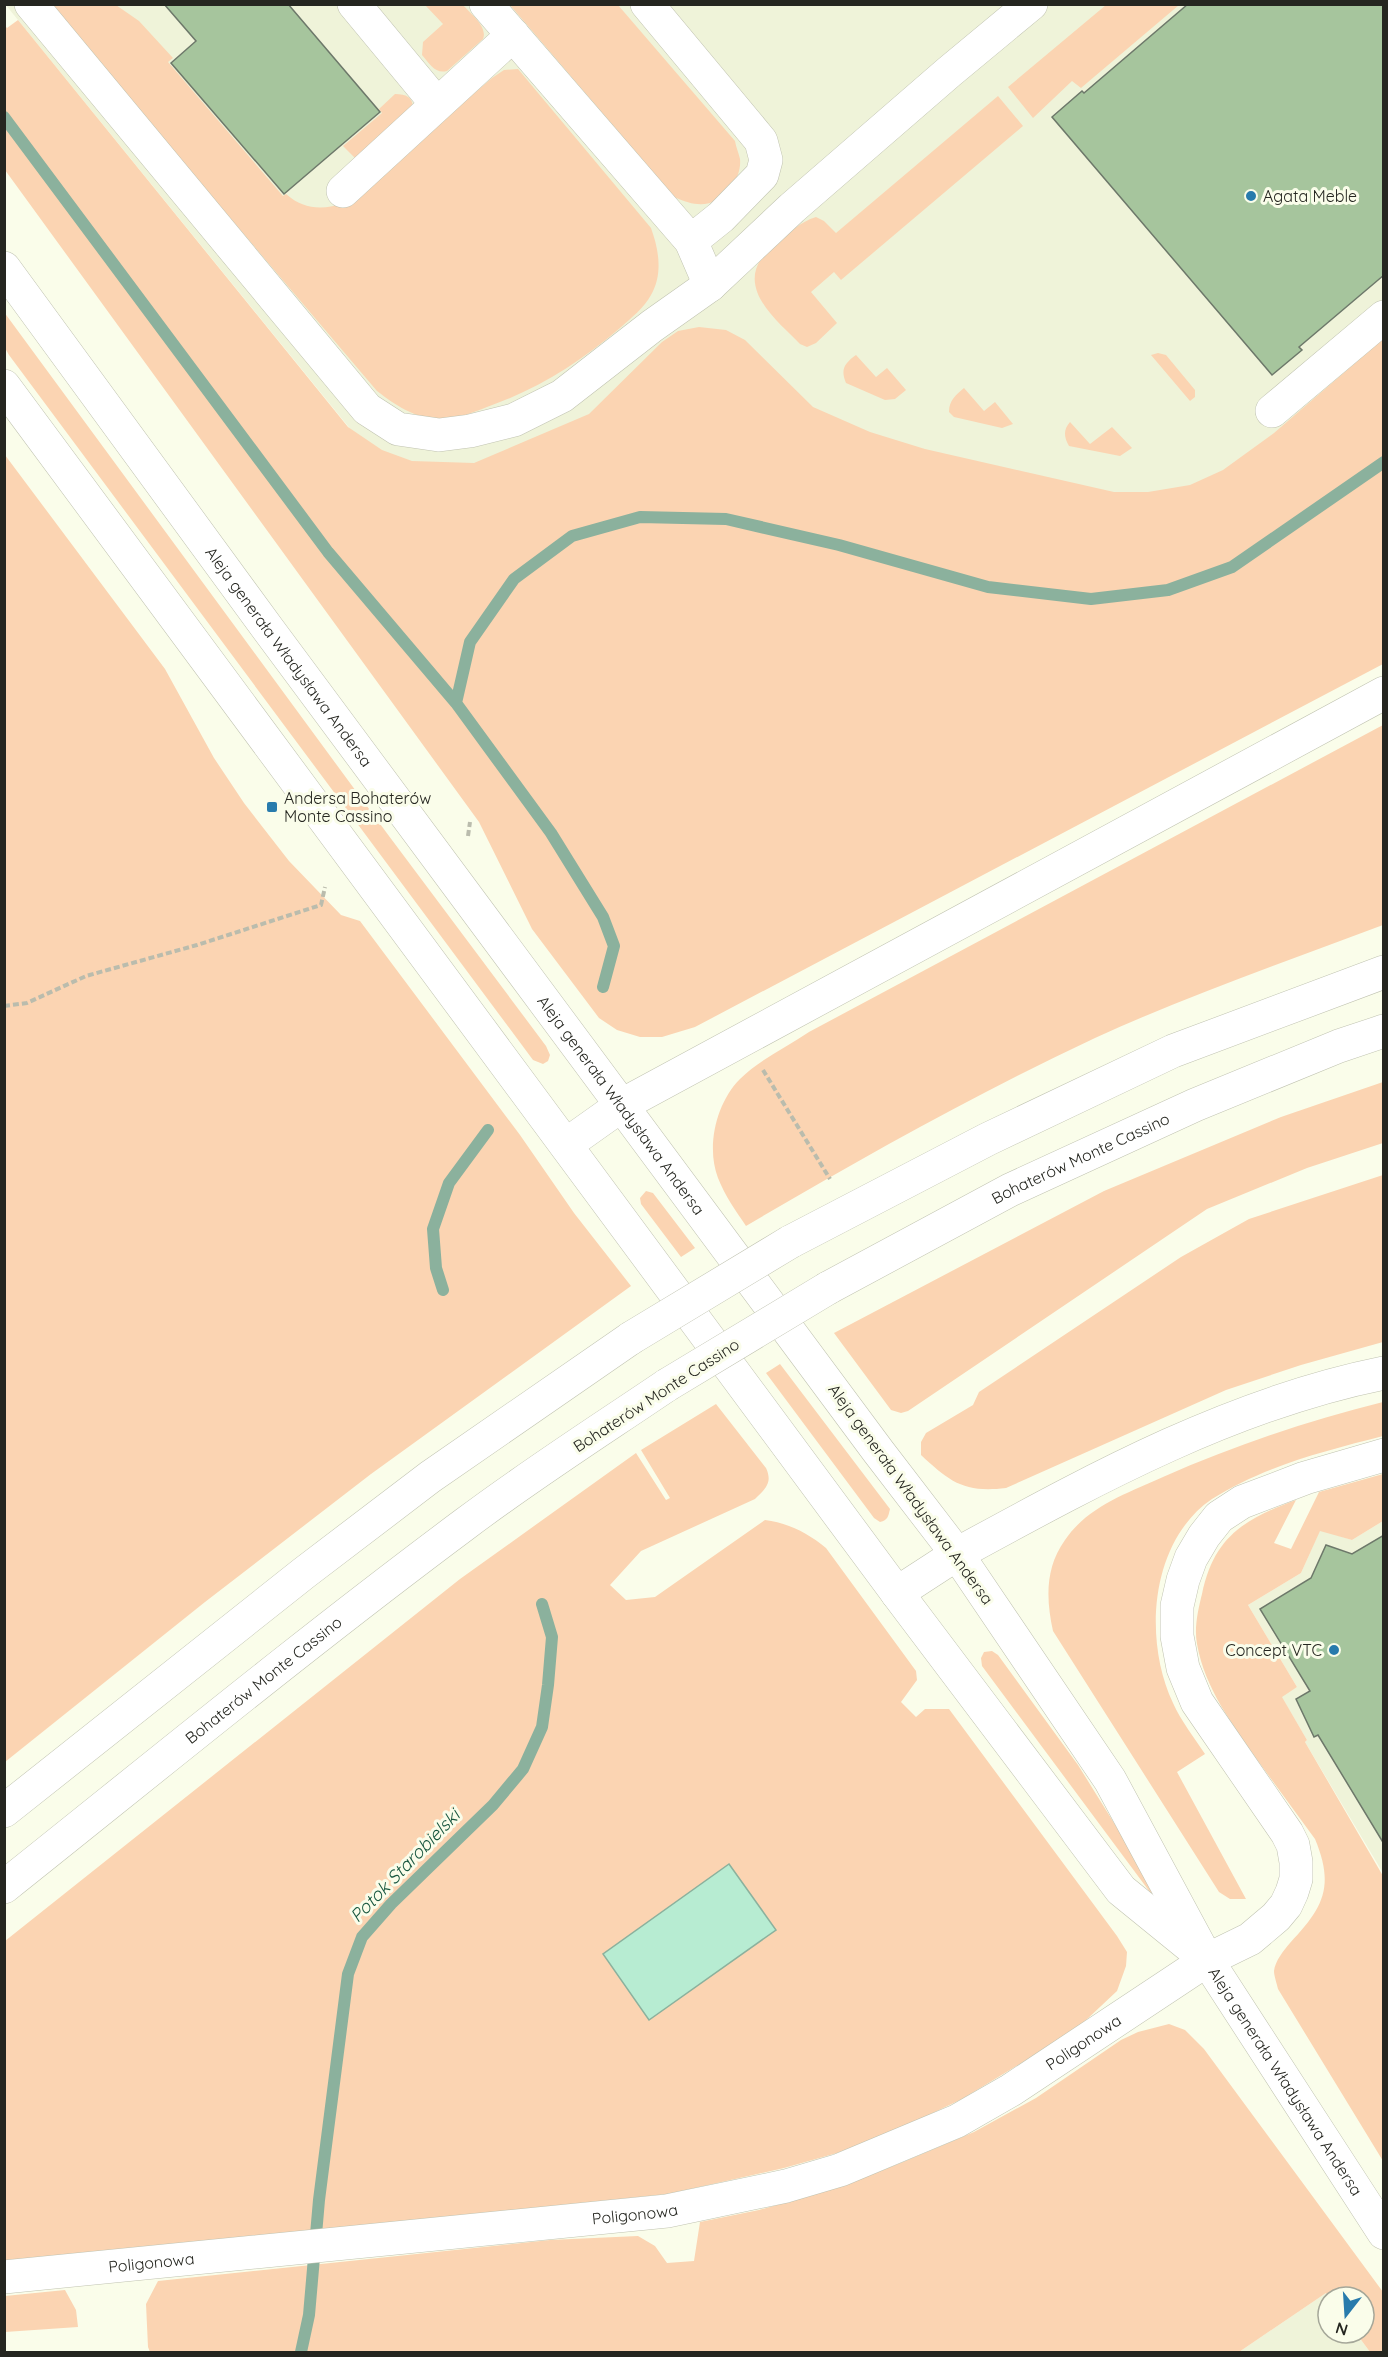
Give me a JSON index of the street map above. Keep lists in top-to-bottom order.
{
  "streets": {
    "main road": ["Aleja generała Władysława Andersa", "Bohaterów Monte Cassino", "Poligonowa"]
  },
  "crossings": [
    ["Aleja generała Władysława Andersa", "Poligonowa"]
  ],
  "water": ["Potok Starobielski"],
  "places": {
    "other": ["Agata Meble", "Concept VTC"],
    "transit": ["Andersa Bohaterów Monte Cassino"]
  },
  "north": "bottom"
}
